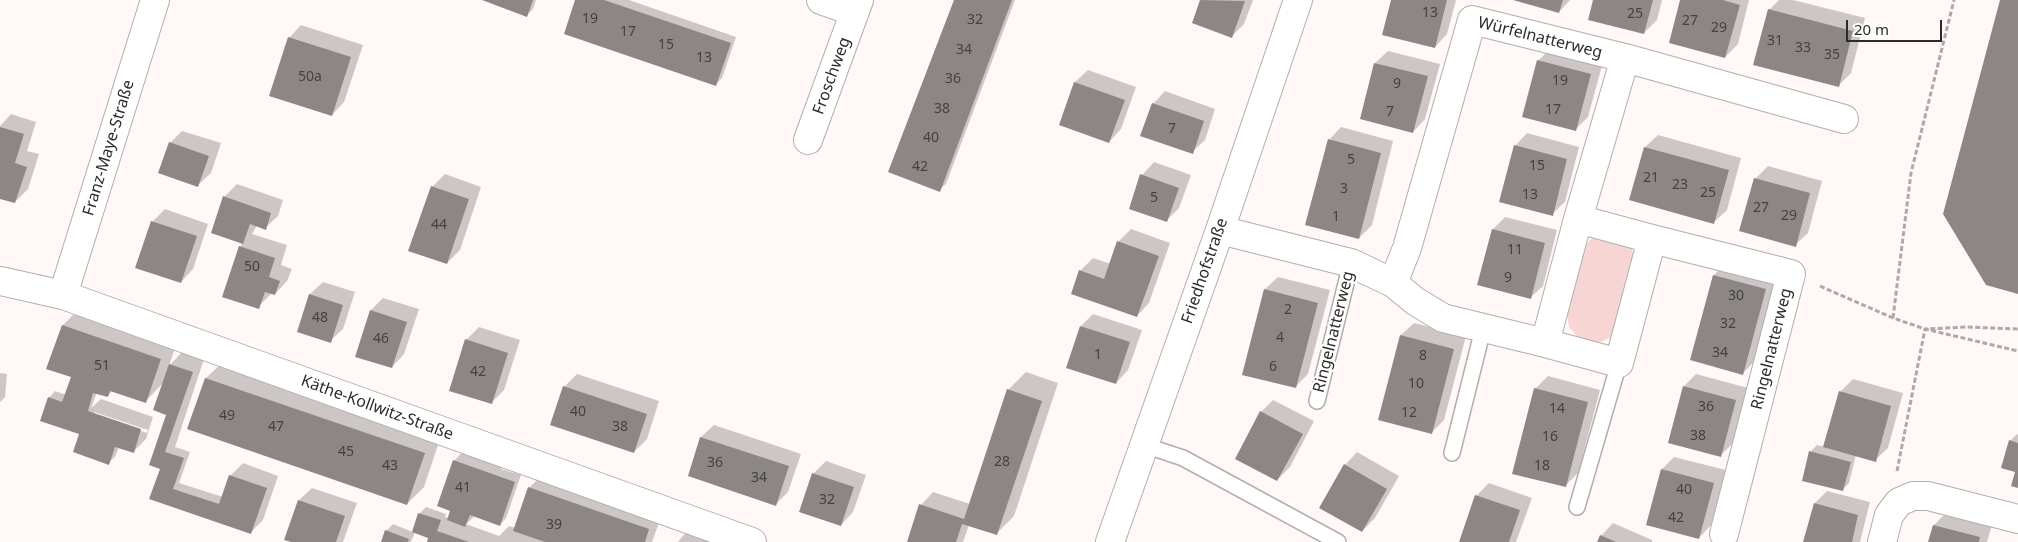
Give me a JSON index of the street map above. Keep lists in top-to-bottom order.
{
  "streets": {
    "street": [
      "Würfelnatterweg",
      "Froschweg",
      "Franz-Maye-Straße",
      "Friedhofstraße",
      "Ringelnatterweg",
      "Käthe-Kollwitz-Straße"
    ]
  },
  "crossings": [
    ["Würfelnatterweg", "Ringelnatterweg"],
    ["Franz-Maye-Straße", "Käthe-Kollwitz-Straße"],
    ["Friedhofstraße", "Ringelnatterweg"]
  ],
  "house_numbers": [
    "13",
    "25",
    "19",
    "32",
    "27",
    "29",
    "17",
    "31",
    "15",
    "33",
    "34",
    "35",
    "13",
    "50a",
    "36",
    "19",
    "9",
    "38",
    "17",
    "7",
    "7",
    "40",
    "5",
    "15",
    "42",
    "21",
    "23",
    "3",
    "25",
    "13",
    "5",
    "27",
    "29",
    "1",
    "44",
    "11",
    "50",
    "9",
    "30",
    "2",
    "48",
    "32",
    "4",
    "46",
    "34",
    "1",
    "8",
    "51",
    "6",
    "42",
    "10",
    "36",
    "14",
    "40",
    "12",
    "49",
    "47",
    "38",
    "38",
    "16",
    "45",
    "28",
    "36",
    "43",
    "18",
    "34",
    "41",
    "40",
    "32",
    "42",
    "39"
  ],
  "scale_bar": "20 m"
}
